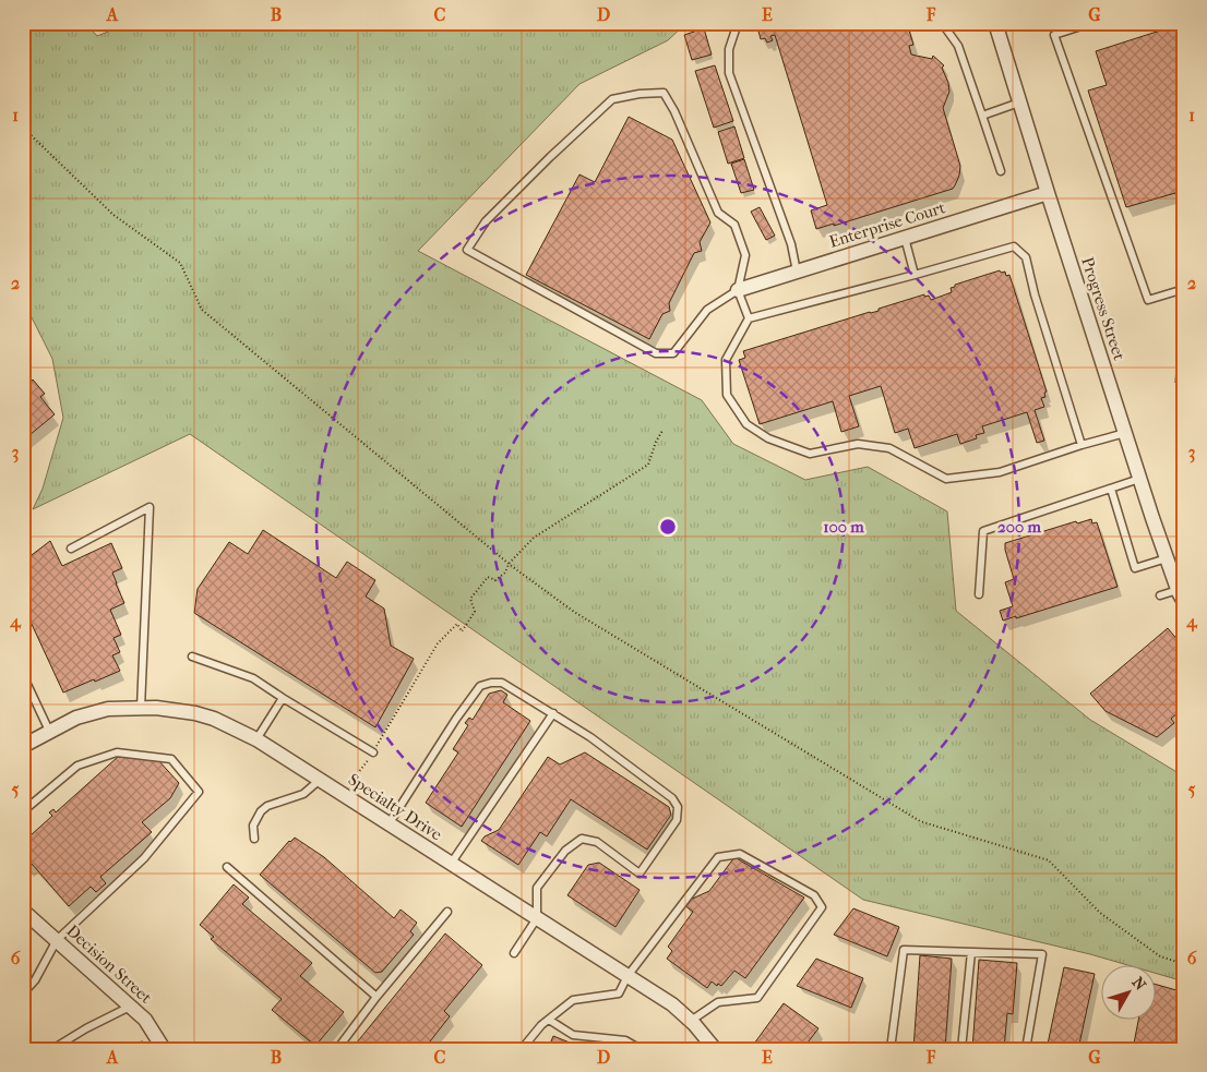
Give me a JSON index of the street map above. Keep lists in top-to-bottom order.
{
  "streets": {
    "street": [
      "Enterprise Court",
      "Progress Street",
      "Specialty Drive",
      "Decision Street"
    ]
  },
  "crossings": [
    ["Enterprise Court", "Progress Street"]
  ],
  "north": "top right",
  "grid": {
    "columns": [
      "A",
      "B",
      "C",
      "D",
      "E",
      "F",
      "G"
    ],
    "rows": [
      "1",
      "2",
      "3",
      "4",
      "5",
      "6"
    ]
  },
  "rings": ["100 m", "200 m"]
}
